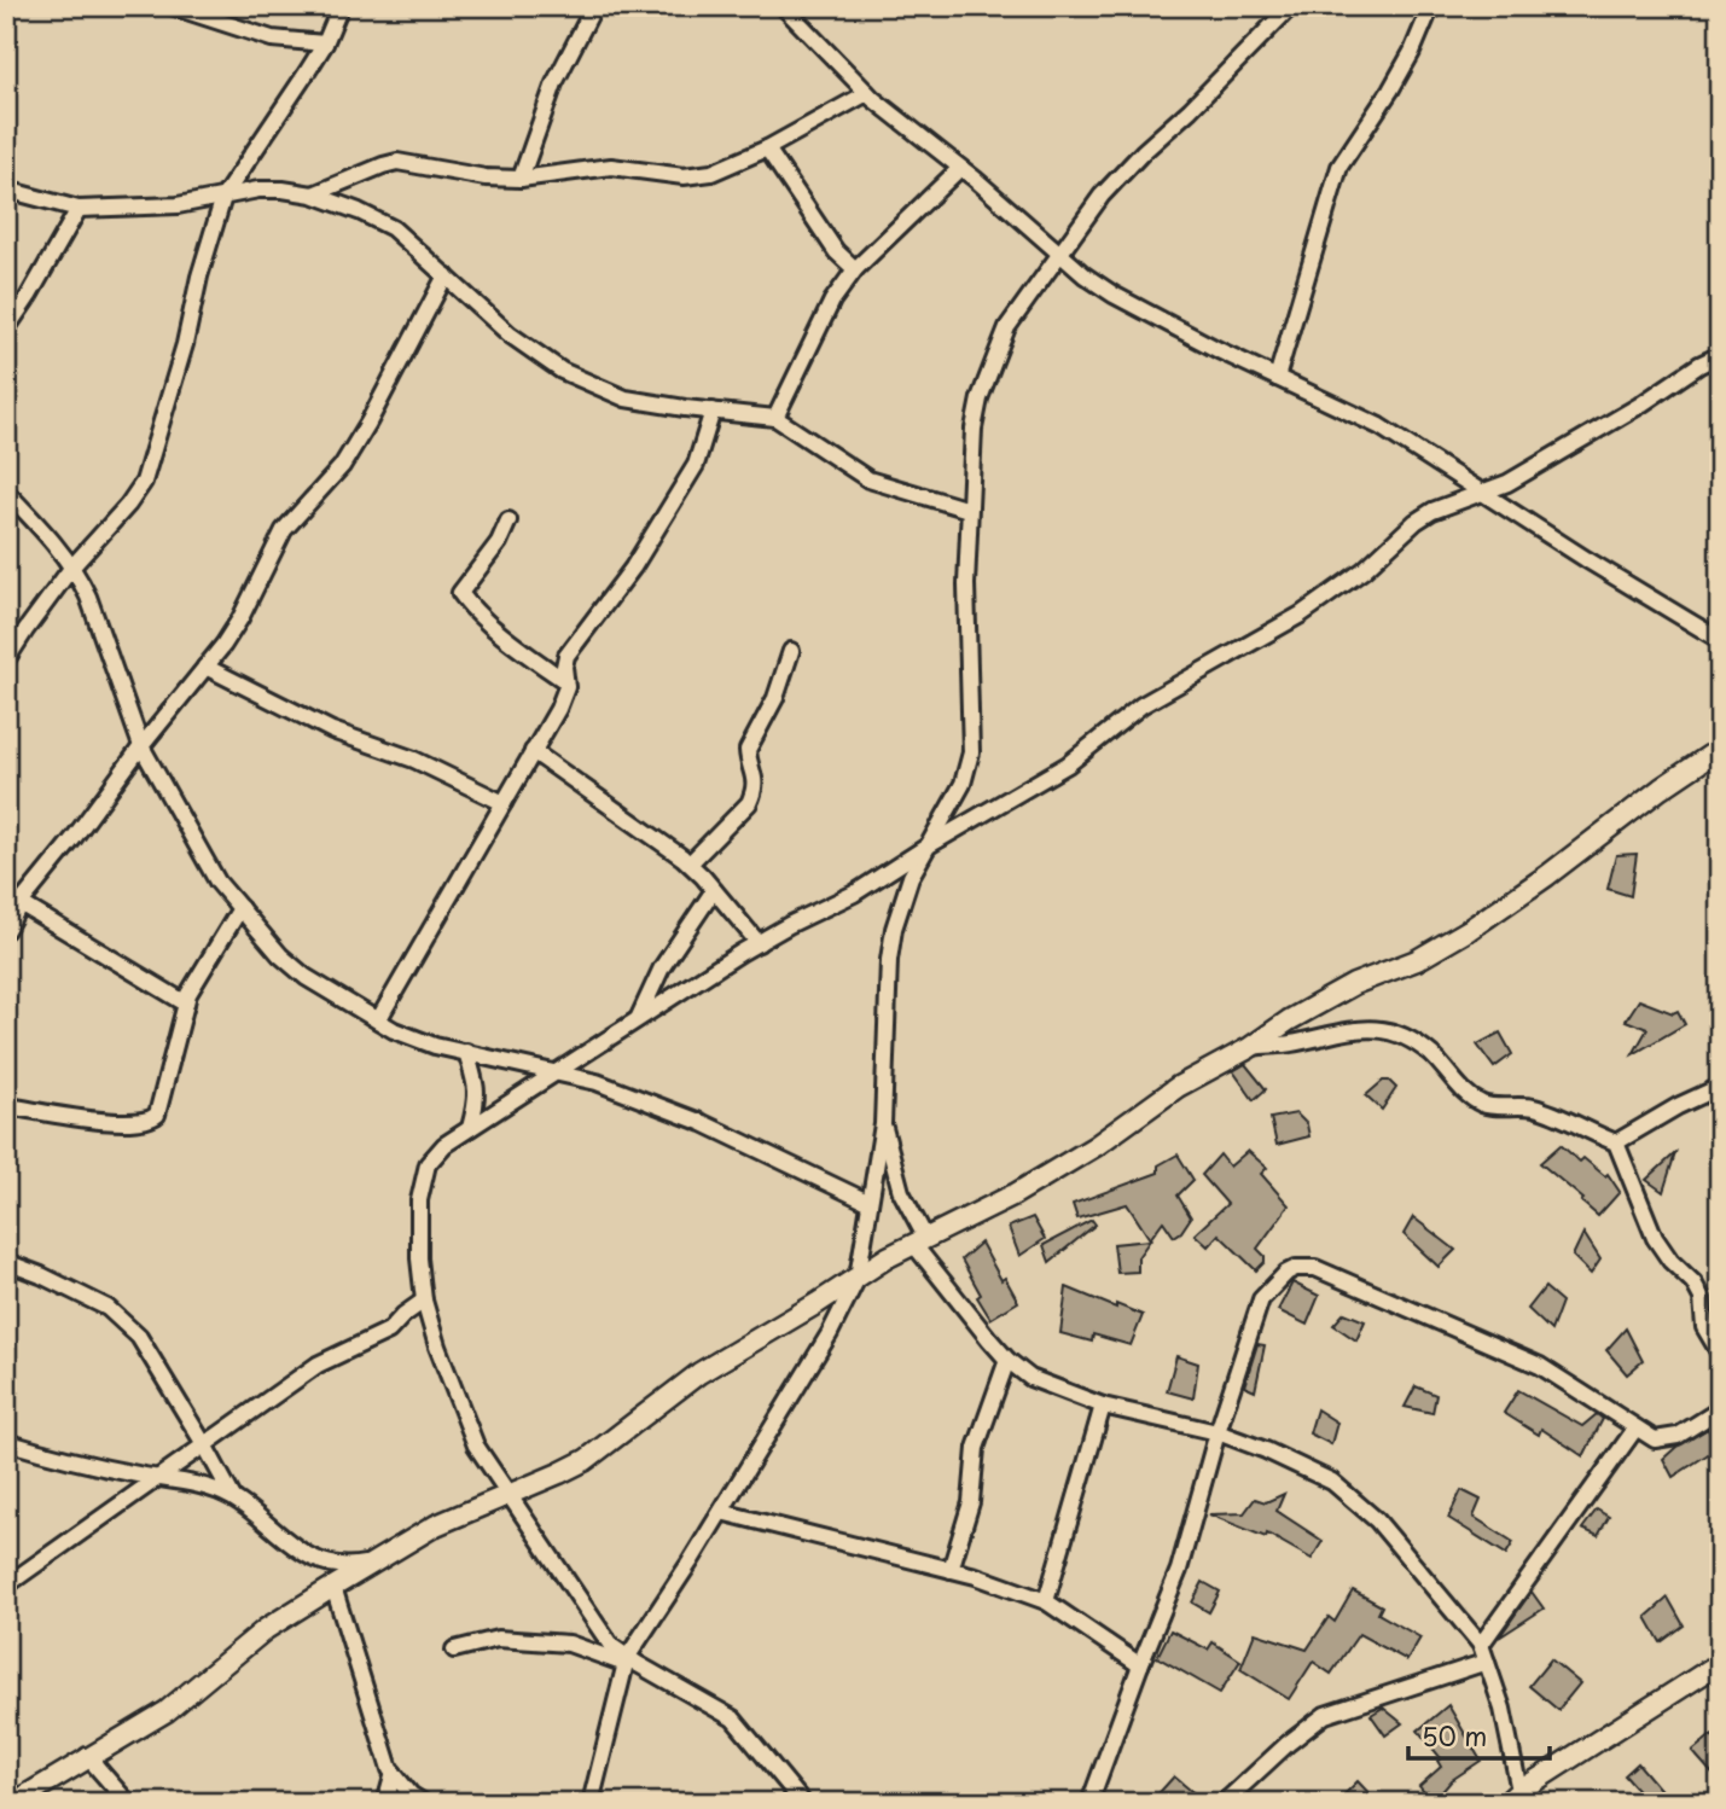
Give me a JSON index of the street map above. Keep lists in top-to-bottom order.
{
  "scale_bar": "50 m"
}
